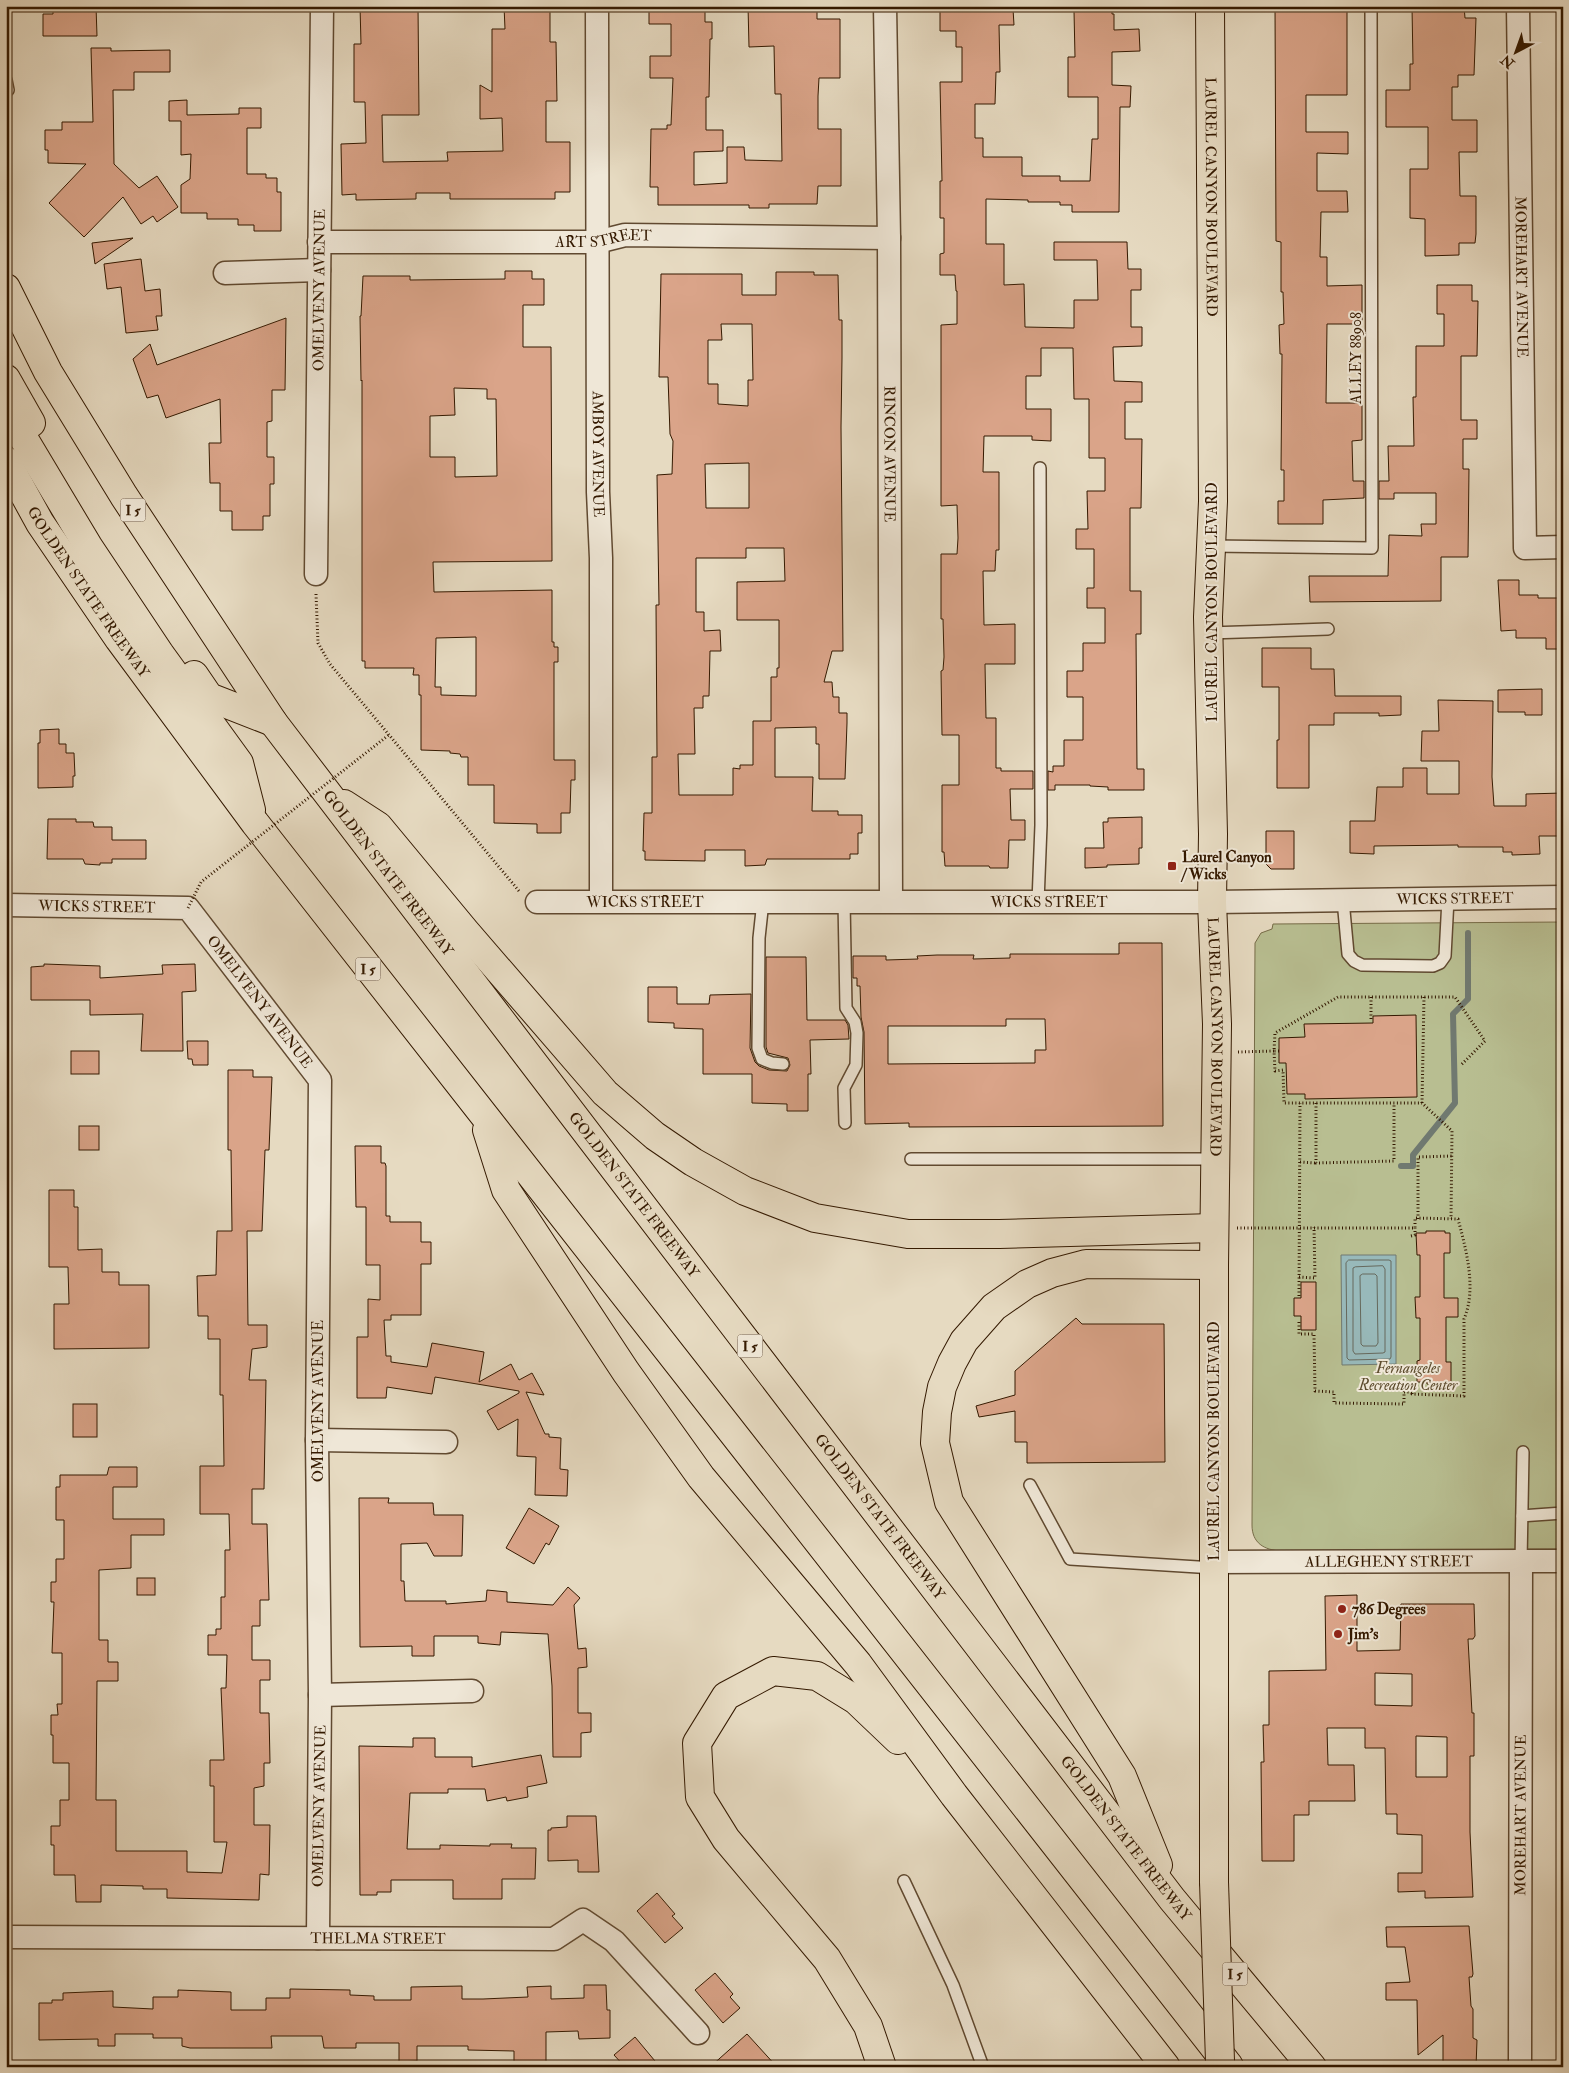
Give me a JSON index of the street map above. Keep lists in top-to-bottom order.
{
  "streets": {
    "main road": ["LAUREL CANYON BOULEVARD", "I 5", "GOLDEN STATE FREEWAY"],
    "street": [
      "ART STREET",
      "MOREHART AVENUE",
      "OMELVENY AVENUE",
      "AMBOY AVENUE",
      "RINCON AVENUE",
      "WICKS STREET",
      "ALLEGHENY STREET",
      "THELMA STREET"
    ],
    "lane": ["ALLEY 88908"]
  },
  "crossings": [
    ["LAUREL CANYON BOULEVARD", "ALLEY 88908"],
    ["LAUREL CANYON BOULEVARD", "WICKS STREET"],
    ["LAUREL CANYON BOULEVARD", "ALLEGHENY STREET"],
    ["ART STREET", "OMELVENY AVENUE"],
    ["ART STREET", "AMBOY AVENUE"],
    ["ART STREET", "RINCON AVENUE"],
    ["MOREHART AVENUE", "ALLEGHENY STREET"],
    ["OMELVENY AVENUE", "WICKS STREET"],
    ["OMELVENY AVENUE", "THELMA STREET"],
    ["AMBOY AVENUE", "WICKS STREET"],
    ["RINCON AVENUE", "WICKS STREET"]
  ],
  "parks": ["Fernangeles Recreation Center"],
  "places": {
    "transit": ["Laurel Canyon / Wicks"],
    "other": ["786 Degrees", "Jim's"]
  },
  "north": "bottom left"
}
